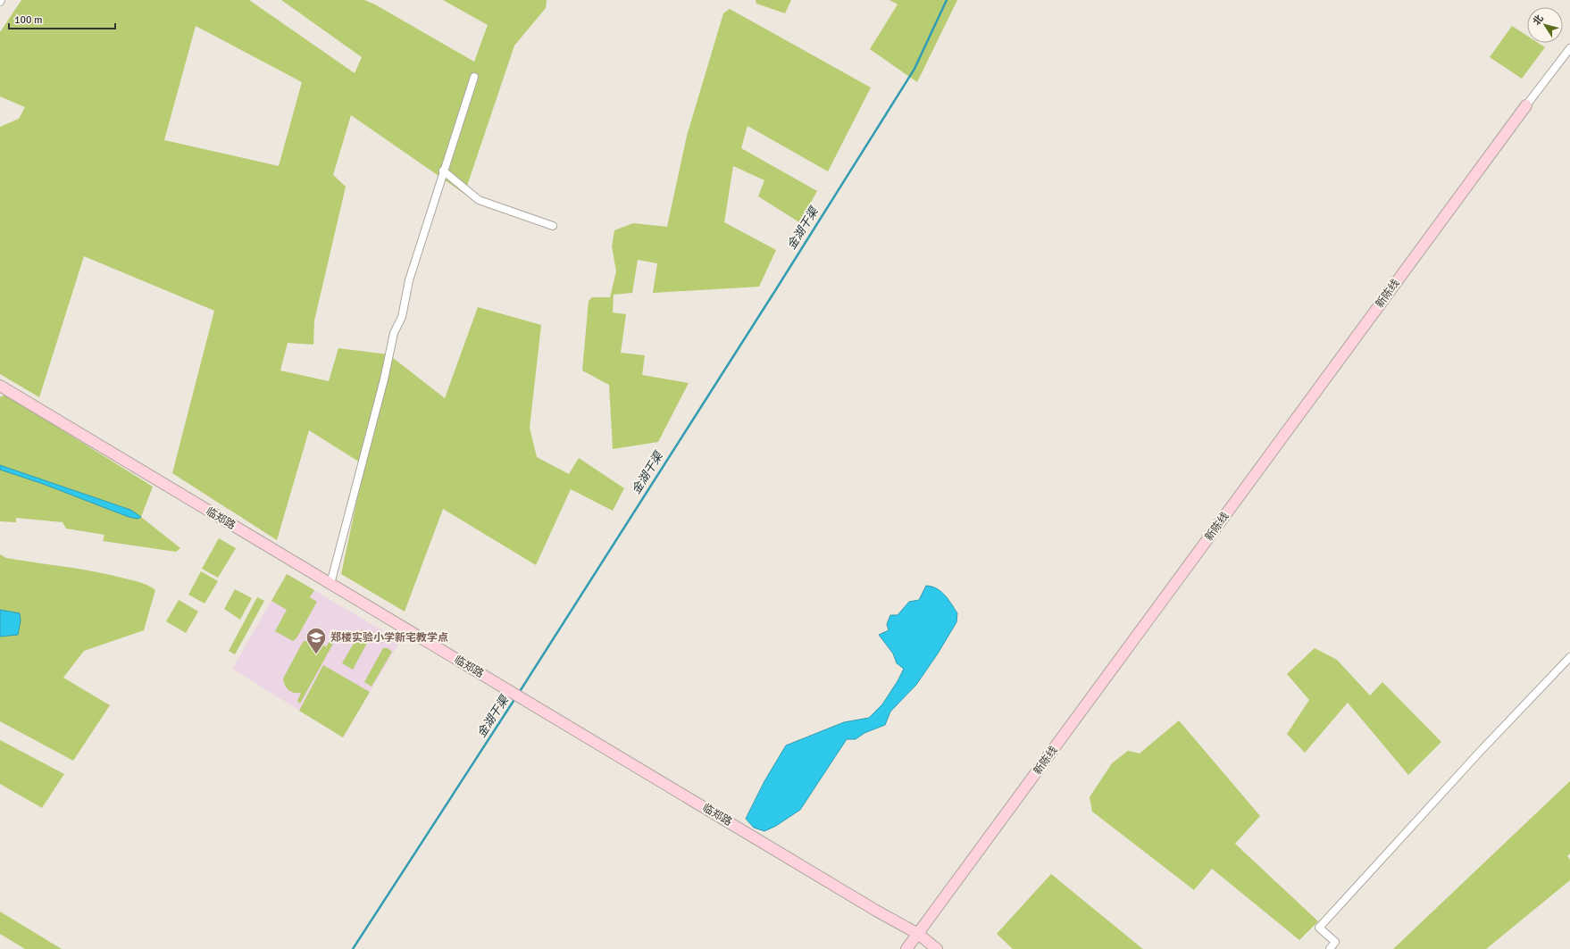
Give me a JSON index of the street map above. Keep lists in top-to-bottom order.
{
  "streets": {
    "main road": ["新陈线", "临郑路"]
  },
  "crossings": [
    ["新陈线", "临郑路"]
  ],
  "water": ["金湖干渠"],
  "places": {
    "school or university": ["郑楼实验小学新宅教学点"]
  },
  "scale_bar": "100 m",
  "north": "top left"
}
